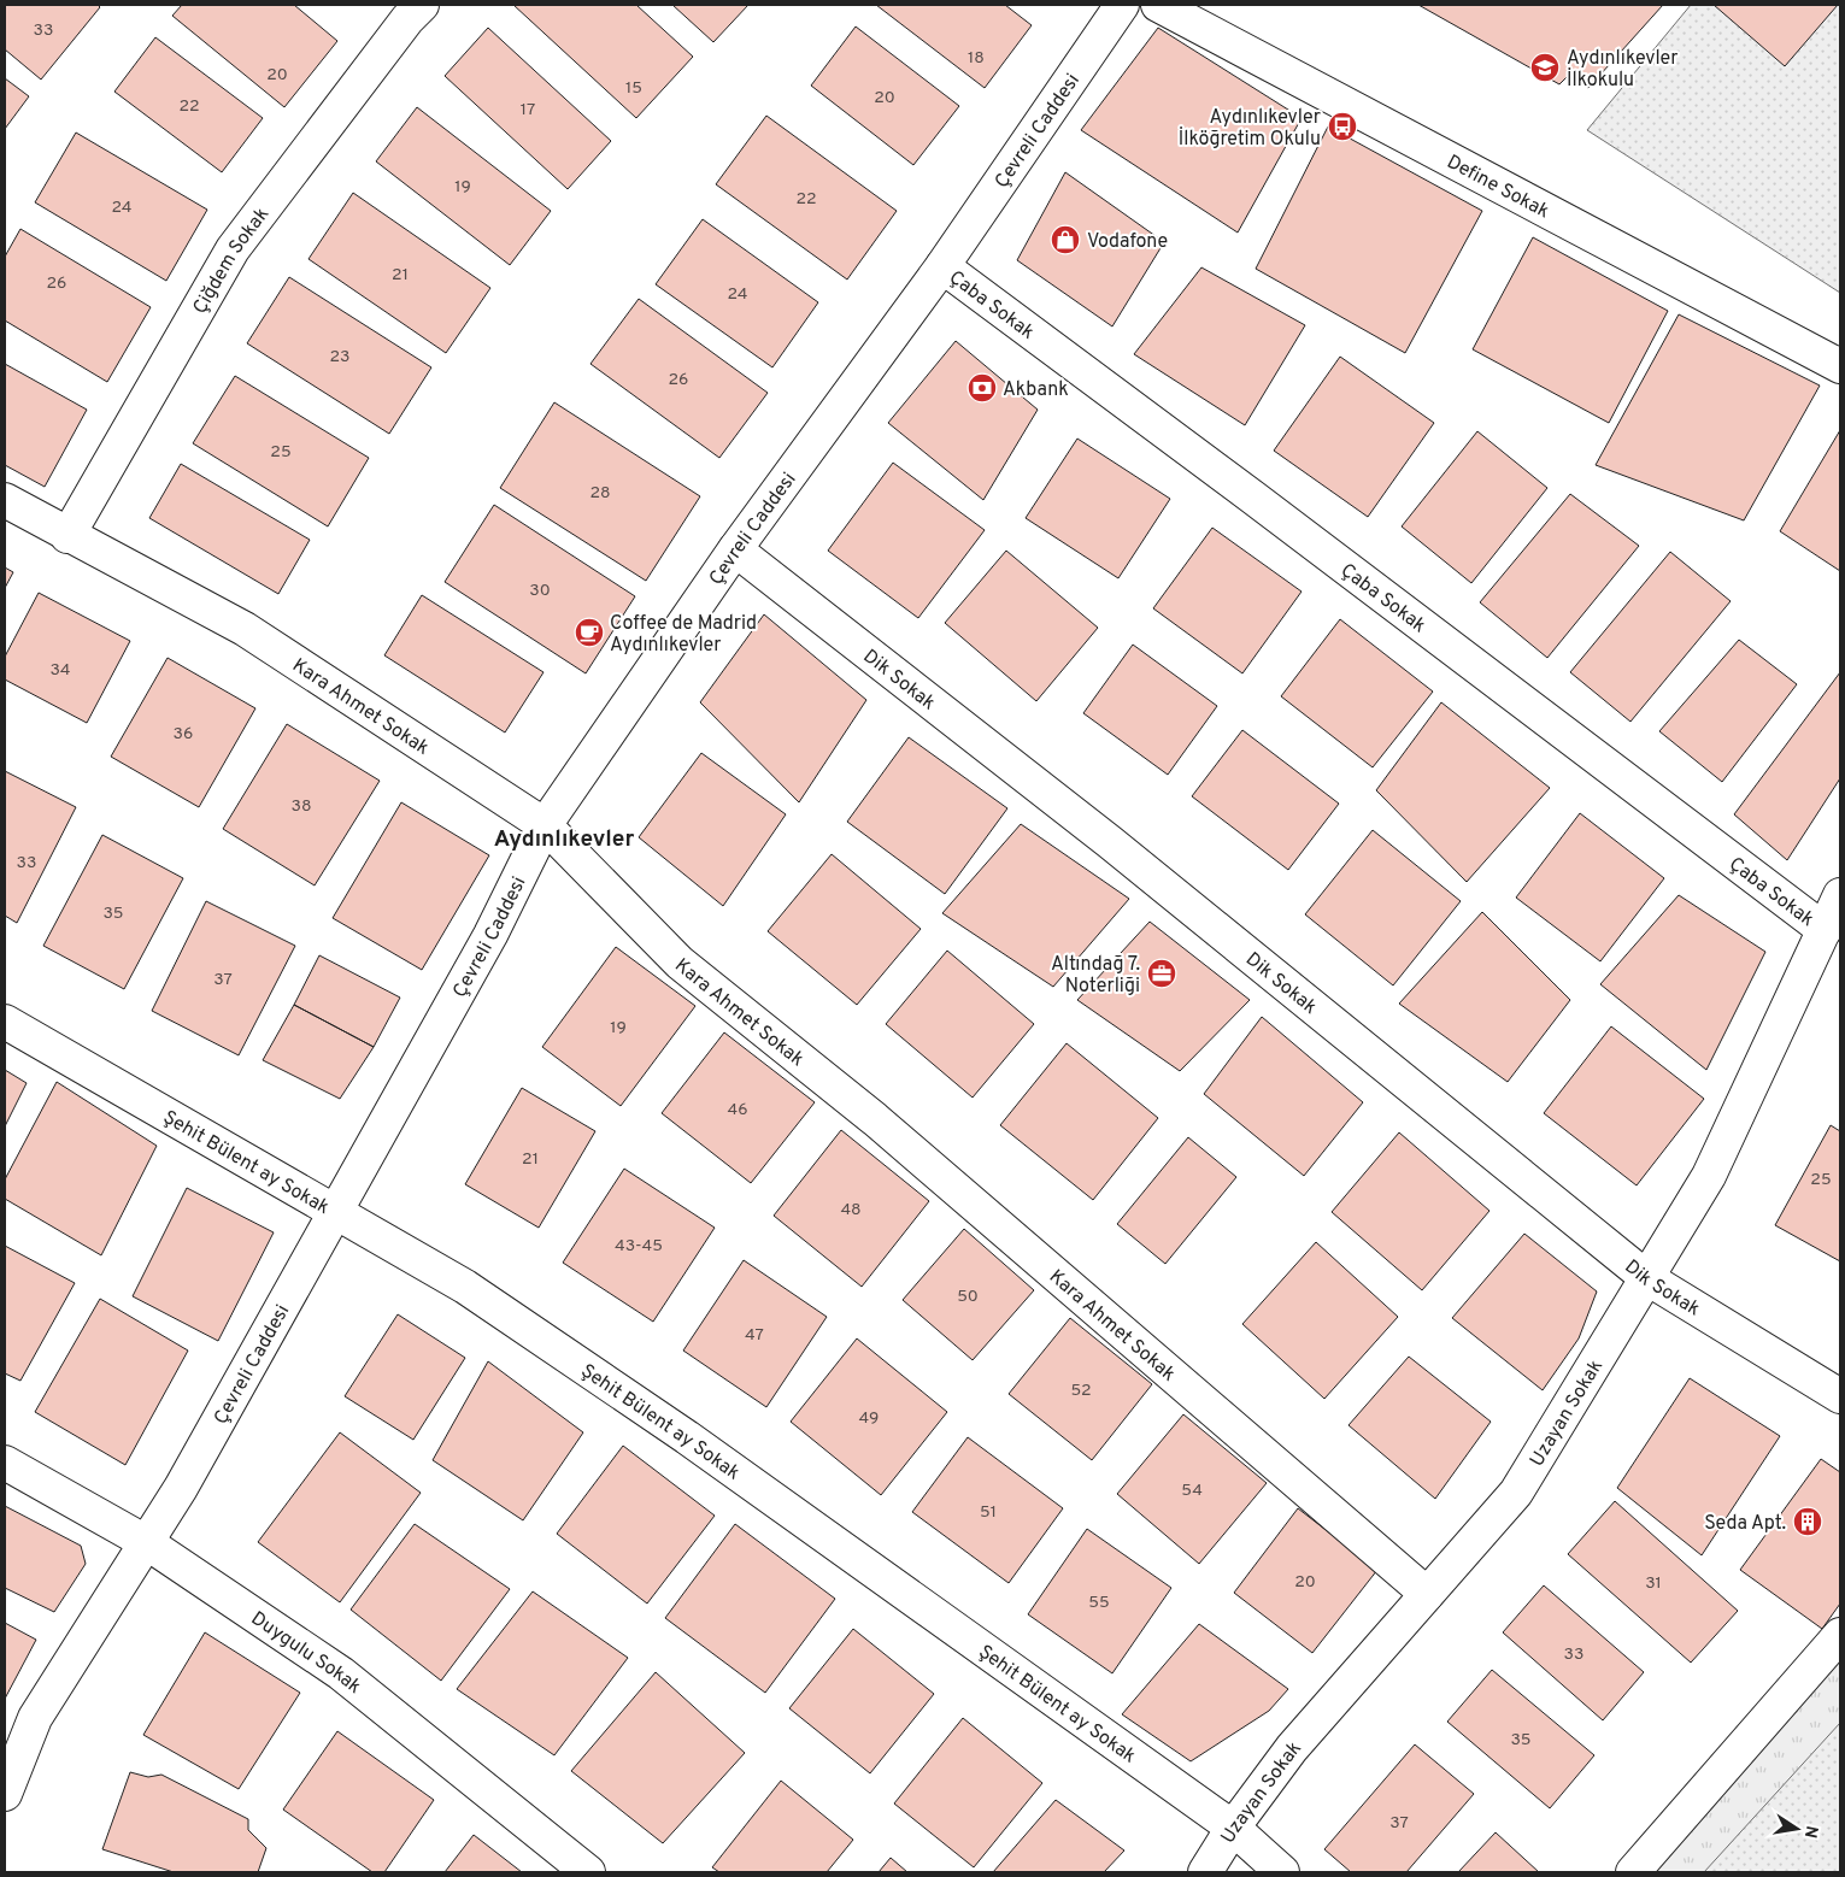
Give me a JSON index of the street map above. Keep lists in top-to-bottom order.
{
  "streets": {
    "street": [
      "Çevreli Caddesi",
      "Define Sokak",
      "Çiğdem Sokak",
      "Çaba Sokak",
      "Dik Sokak",
      "Kara Ahmet Sokak",
      "Şehit Bülent ay Sokak",
      "Uzayan Sokak",
      "Duygulu Sokak"
    ]
  },
  "crossings": [
    ["Çevreli Caddesi", "Çaba Sokak"],
    ["Çevreli Caddesi", "Dik Sokak"],
    ["Çevreli Caddesi", "Kara Ahmet Sokak"],
    ["Çevreli Caddesi", "Şehit Bülent ay Sokak"],
    ["Çevreli Caddesi", "Duygulu Sokak"],
    ["Çiğdem Sokak", "Kara Ahmet Sokak"],
    ["Çaba Sokak", "Uzayan Sokak"],
    ["Dik Sokak", "Uzayan Sokak"],
    ["Kara Ahmet Sokak", "Uzayan Sokak"],
    ["Şehit Bülent ay Sokak", "Uzayan Sokak"]
  ],
  "districts": ["Aydınlıkevler"],
  "places": {
    "school or university": ["Aydınlıkevler İlkokulu"],
    "bus stop": ["Aydınlıkevler İlköğretim Okulu"],
    "shop": ["Vodafone"],
    "bank": ["Akbank"],
    "cafe": ["Coffee de Madrid Aydınlıkevler"],
    "office": ["Altındağ 7. Noterliği"],
    "building": ["Seda Apt."]
  },
  "house_numbers": [
    "33",
    "18",
    "20",
    "15",
    "20",
    "22",
    "17",
    "19",
    "22",
    "24",
    "21",
    "26",
    "24",
    "23",
    "26",
    "25",
    "28",
    "30",
    "34",
    "36",
    "38",
    "33",
    "35",
    "37",
    "19",
    "46",
    "21",
    "25",
    "48",
    "43-45",
    "50",
    "47",
    "52",
    "49",
    "54",
    "51",
    "20",
    "31",
    "55",
    "33",
    "35",
    "37"
  ],
  "north": "right"
}
